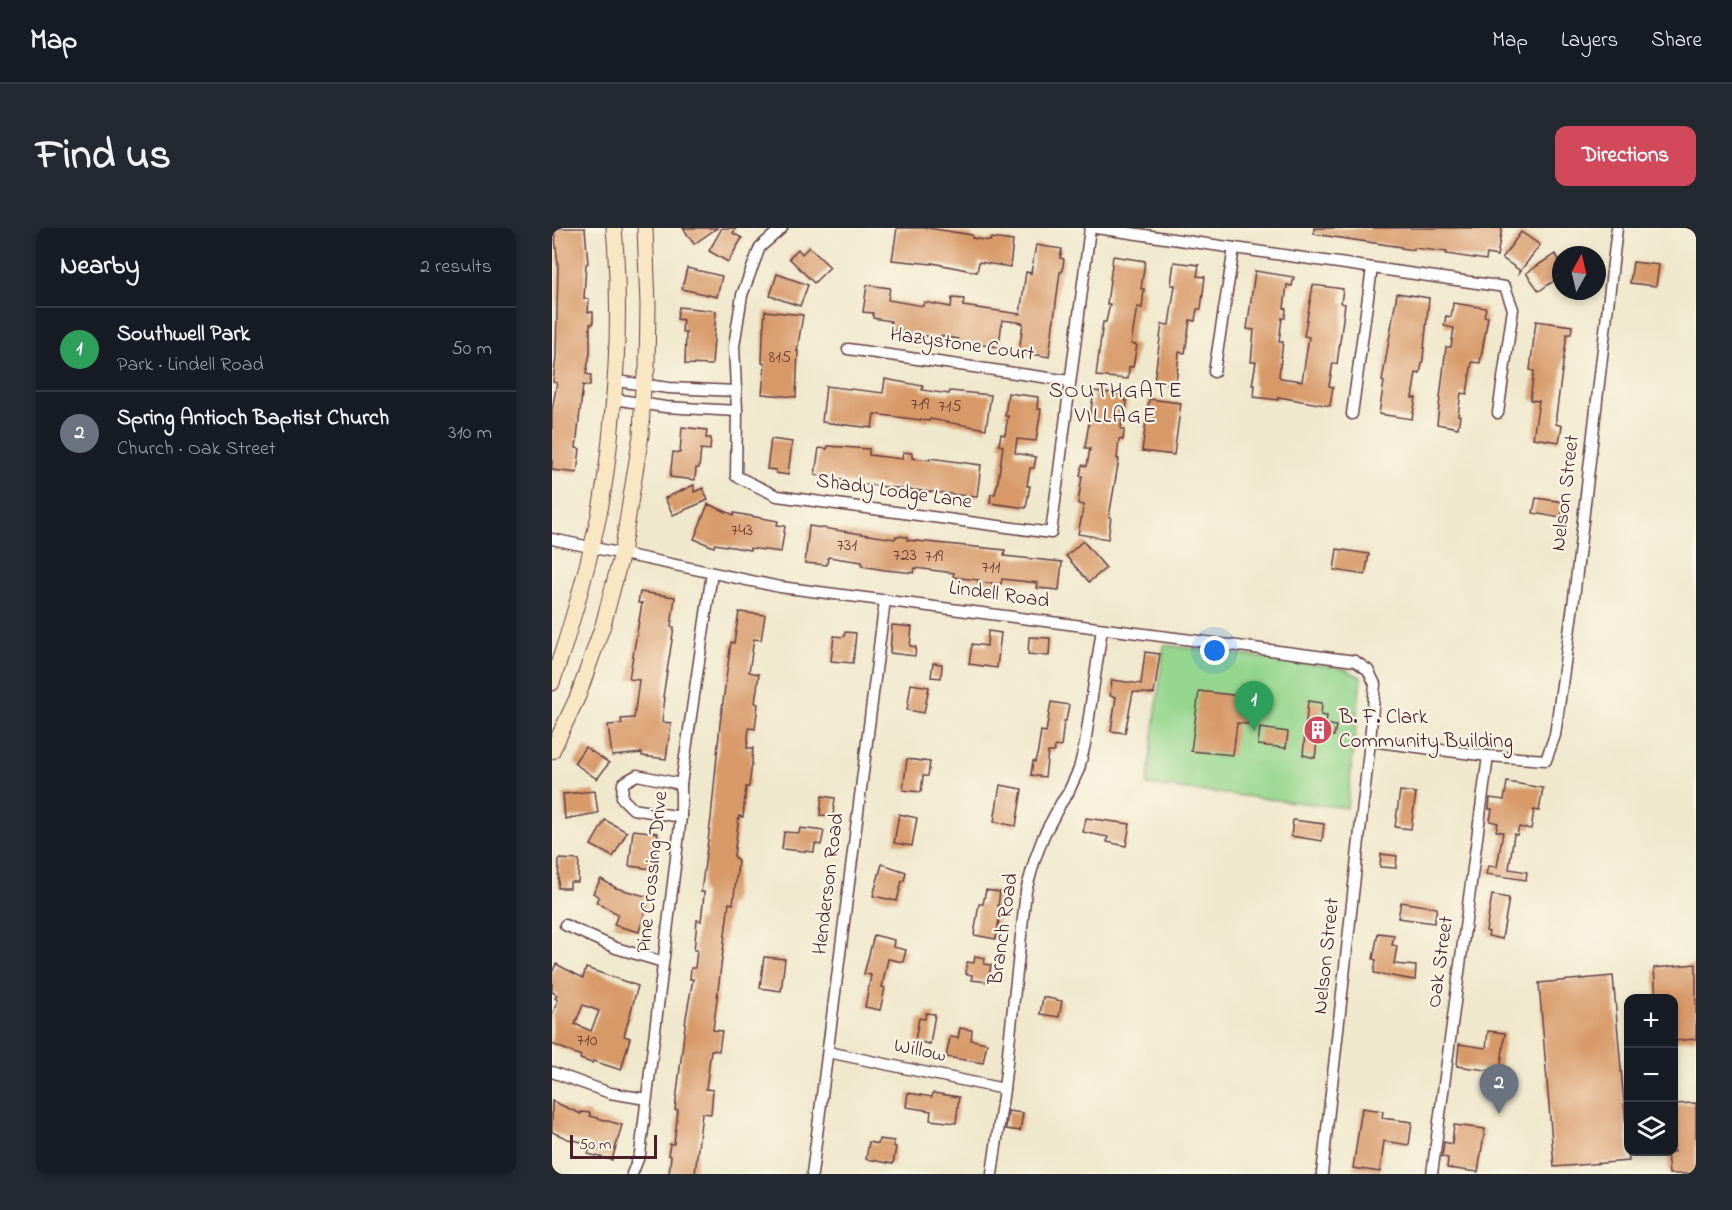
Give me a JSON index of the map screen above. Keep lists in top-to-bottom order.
{
  "streets": {
    "street": [
      "Hazystone Court",
      "Shady Lodge Lane",
      "Nelson Street",
      "Lindell Road",
      "Pine Crossing Drive",
      "Henderson Road",
      "Branch Road",
      "Oak Street",
      "Willow"
    ]
  },
  "crossings": [
    ["Hazystone Court", "Shady Lodge Lane"],
    ["Nelson Street", "Lindell Road"],
    ["Nelson Street", "Oak Street"],
    ["Lindell Road", "Pine Crossing Drive"],
    ["Lindell Road", "Henderson Road"],
    ["Lindell Road", "Branch Road"],
    ["Henderson Road", "Willow"],
    ["Branch Road", "Willow"]
  ],
  "districts": ["SOUTHGATE VILLAGE"],
  "places": {
    "building": ["B. F. Clark Community Building"]
  },
  "house_numbers": [
    "815",
    "719",
    "715",
    "743",
    "731",
    "723",
    "719",
    "711",
    "710"
  ],
  "scale_bar": "50 m",
  "north": "top",
  "page": {
    "header": "Map",
    "nav": ["Map", "Layers", "Share"],
    "title": "Find us",
    "buttons": "Directions",
    "heading": ["Nearby", "2 results"],
    "list": [
      {
        "mark": "1",
        "name": "Southwell Park",
        "note": "Park · Lindell Road",
        "value": "50 m"
      },
      {
        "mark": "2",
        "name": "Spring Antioch Baptist Church",
        "note": "Church · Oak Street",
        "value": "310 m"
      }
    ],
    "pins": ["1", "2"],
    "map_buttons": ["+", "−"],
    "scale": "50 m"
  }
}
